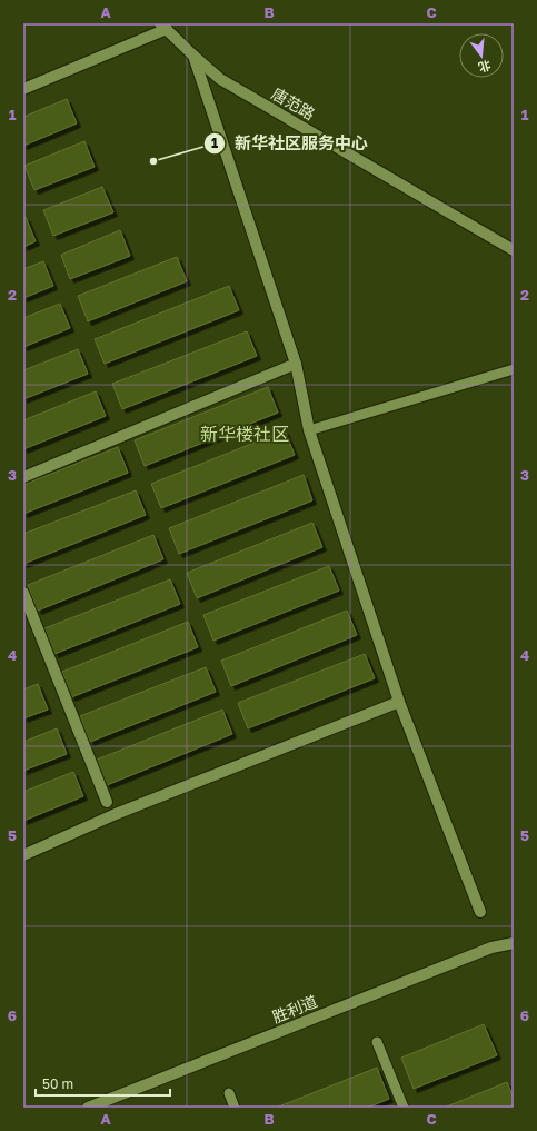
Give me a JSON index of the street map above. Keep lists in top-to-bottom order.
{
  "streets": {
    "street": ["唐范路", "胜利道"]
  },
  "districts": ["新华楼社区"],
  "places": ["新华社区服务中心"],
  "scale_bar": "50 m",
  "north": "bottom",
  "grid": {
    "columns": ["A", "B", "C"],
    "rows": [
      "1",
      "2",
      "3",
      "4",
      "5",
      "6"
    ]
  }
}
